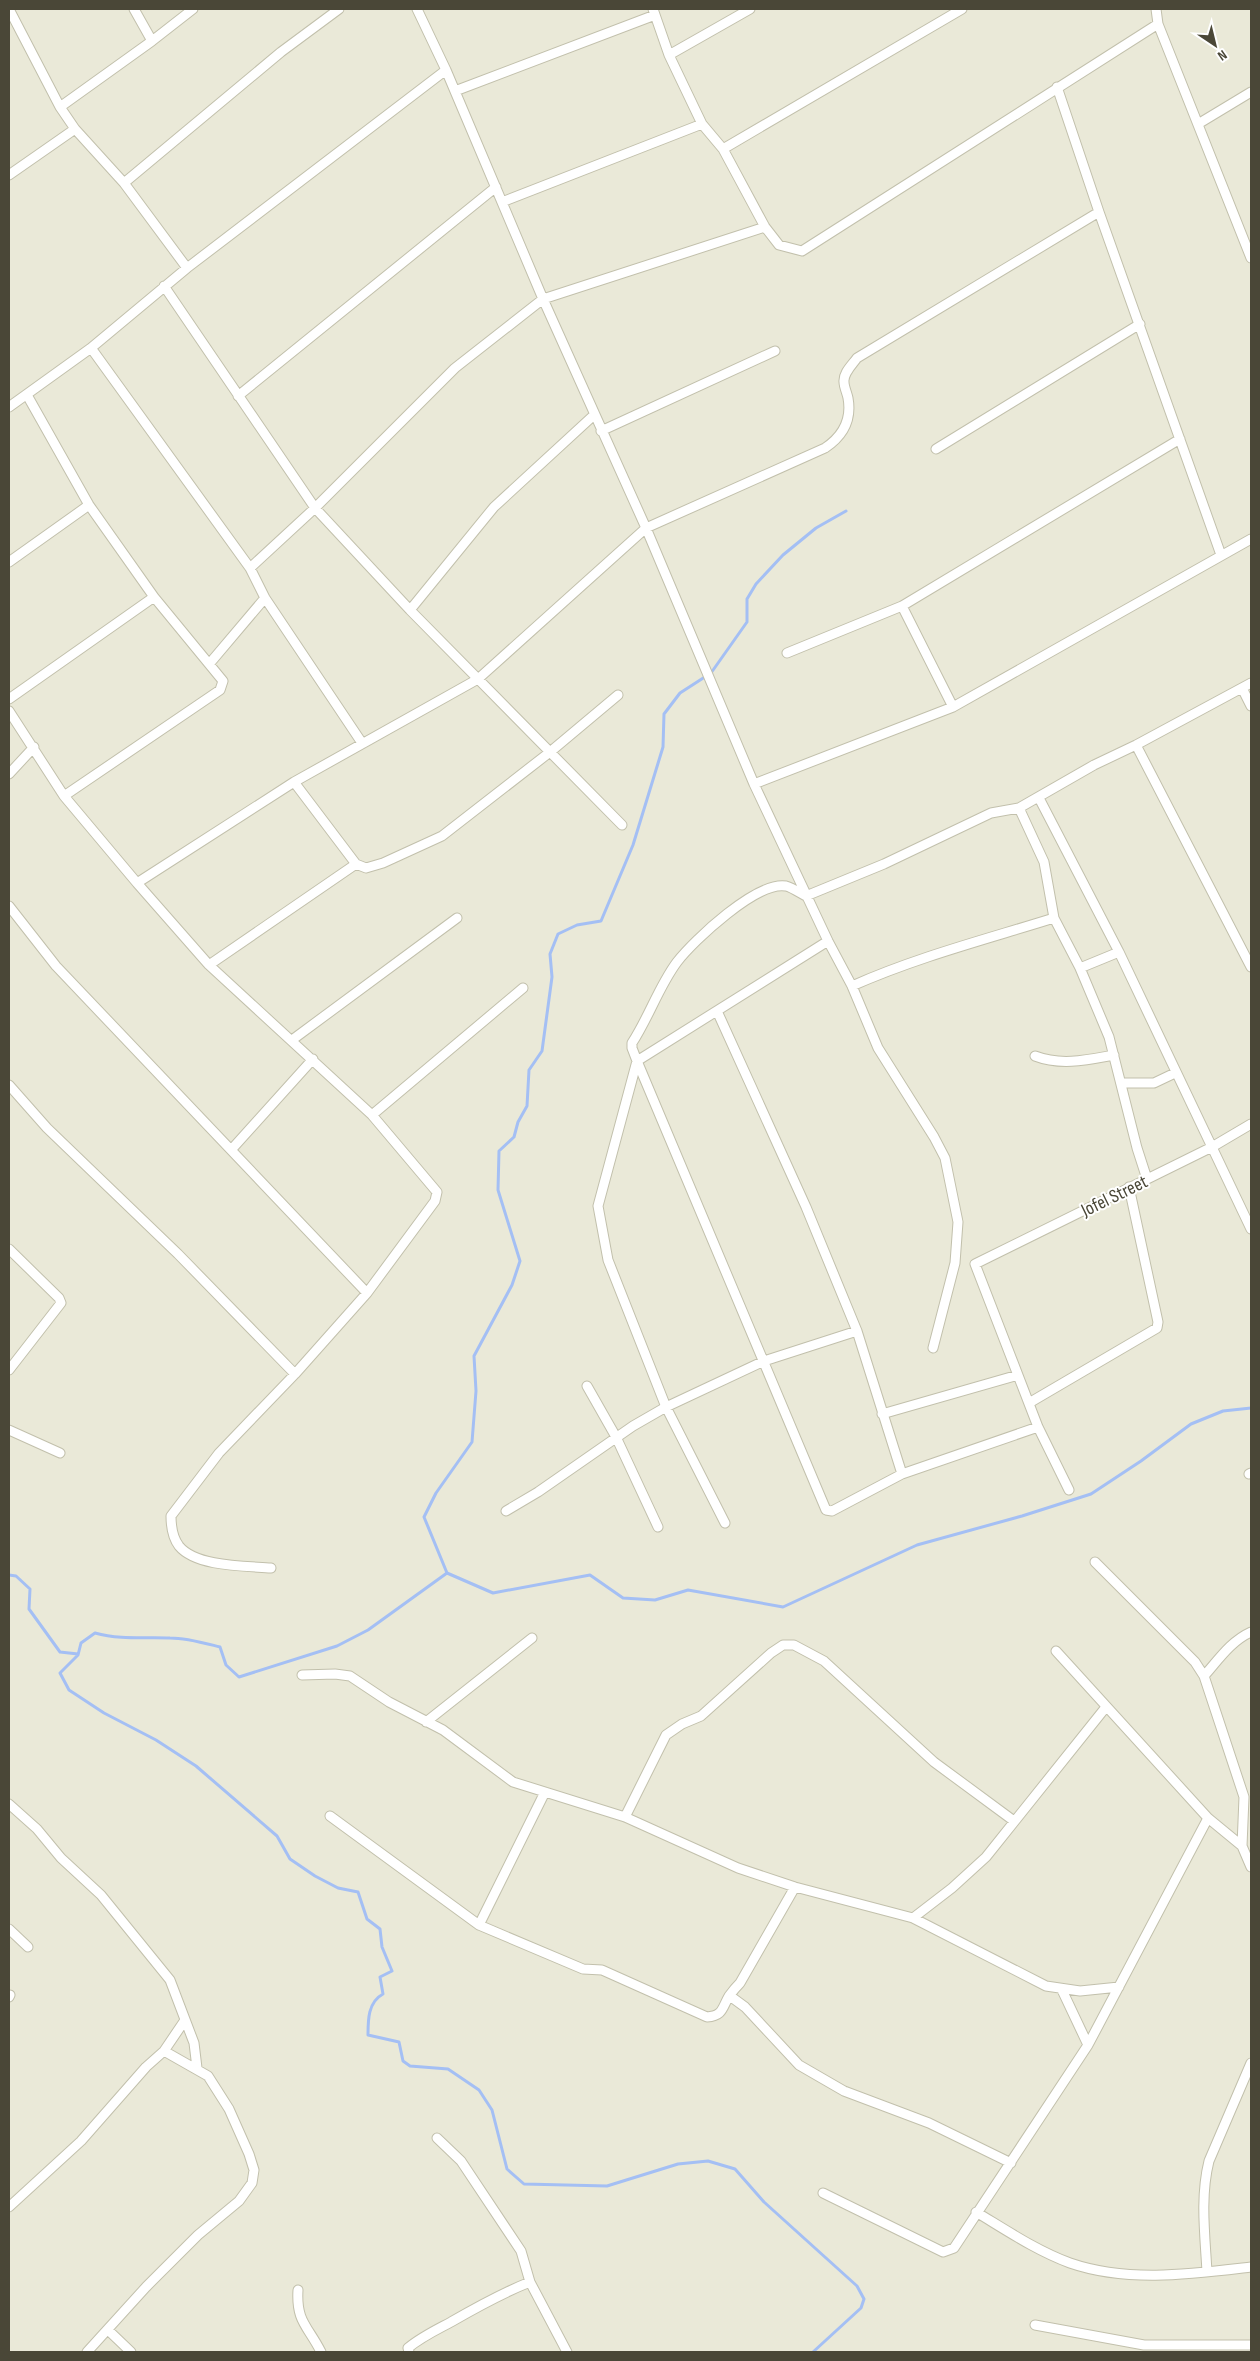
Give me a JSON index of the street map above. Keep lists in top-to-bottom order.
{
  "streets": {
    "street": ["Jofel Street"]
  },
  "north": "bottom right"
}
